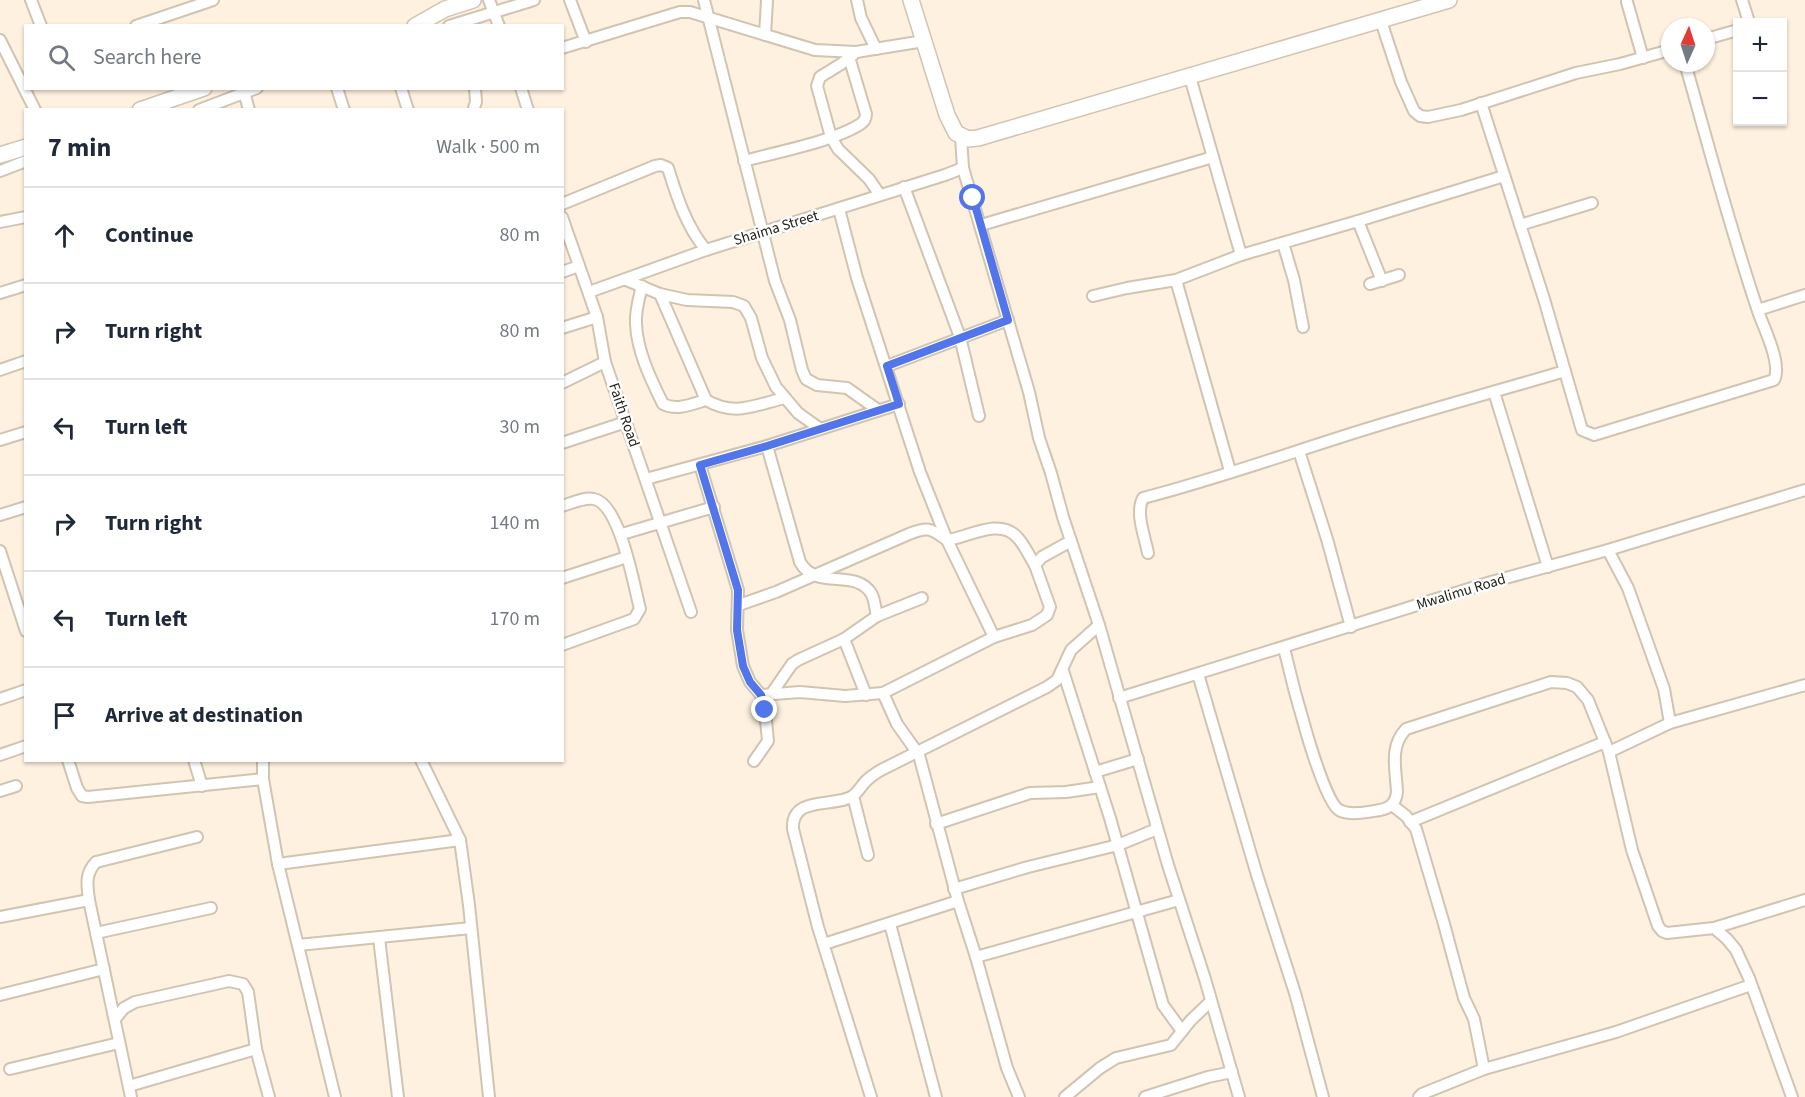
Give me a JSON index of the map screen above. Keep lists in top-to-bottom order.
{
  "streets": {
    "street": ["Shaima Street", "Faith Road", "Mwalimu Road"]
  },
  "crossings": [
    ["Shaima Street", "Faith Road"]
  ],
  "north": "top",
  "page": {
    "map_buttons": ["+", "−"],
    "search": "Search here",
    "heading": ["7 min", "Walk · 500 m"],
    "list": [
      ["Continue", "80 m"],
      ["Turn right", "80 m"],
      ["Turn left", "30 m"],
      ["Turn right", "140 m"],
      ["Turn left", "170 m"],
      "Arrive at destination"
    ]
  }
}
